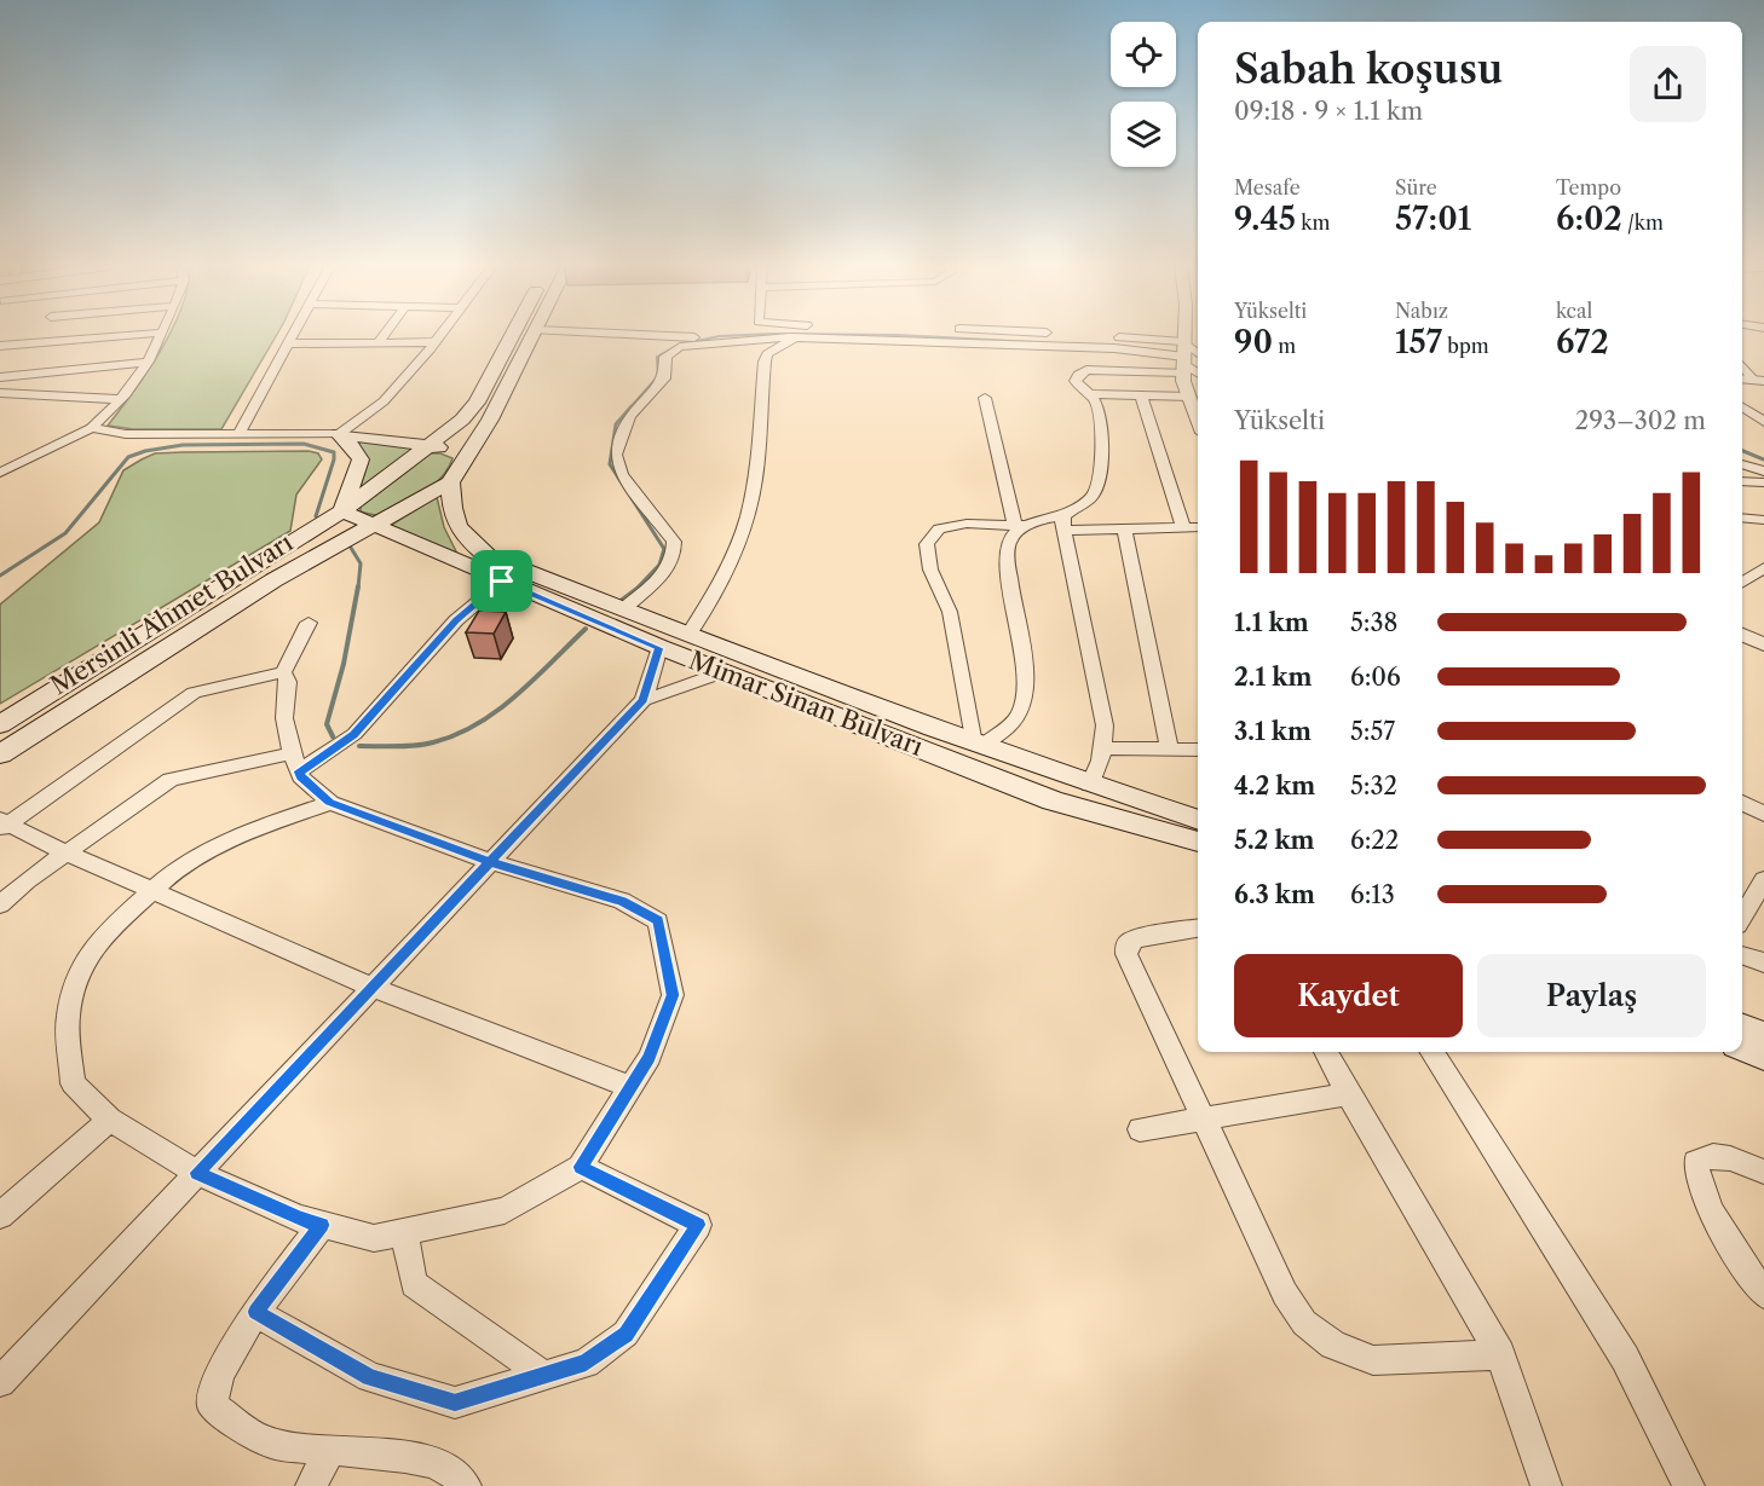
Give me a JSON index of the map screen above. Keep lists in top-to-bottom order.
{
  "streets": {
    "main road": ["Mersinli Ahmet Bulvarı", "Mimar Sinan Bulvarı"]
  },
  "crossings": [
    ["Mersinli Ahmet Bulvarı", "Mimar Sinan Bulvarı"]
  ],
  "page": {
    "heading": ["Sabah koşusu", "09:18 · 9 × 1.1 km"],
    "stats": [
      ["Mesafe", "9.45 km"],
      ["Süre", "57:01"],
      ["Tempo", "6:02 /km"],
      ["Yükselti", "90 m"],
      ["Nabız", "157 bpm"],
      ["kcal", "672"]
    ],
    "chart": ["Yükselti", "293–302 m"],
    "list": [
      {
        "name": "1.1 km",
        "note": "5:38"
      },
      {
        "name": "2.1 km",
        "note": "6:06"
      },
      {
        "name": "3.1 km",
        "note": "5:57"
      },
      {
        "name": "4.2 km",
        "note": "5:32"
      },
      {
        "name": "5.2 km",
        "note": "6:22"
      },
      {
        "name": "6.3 km",
        "note": "6:13"
      }
    ],
    "buttons": ["Kaydet", "Paylaş"]
  }
}
